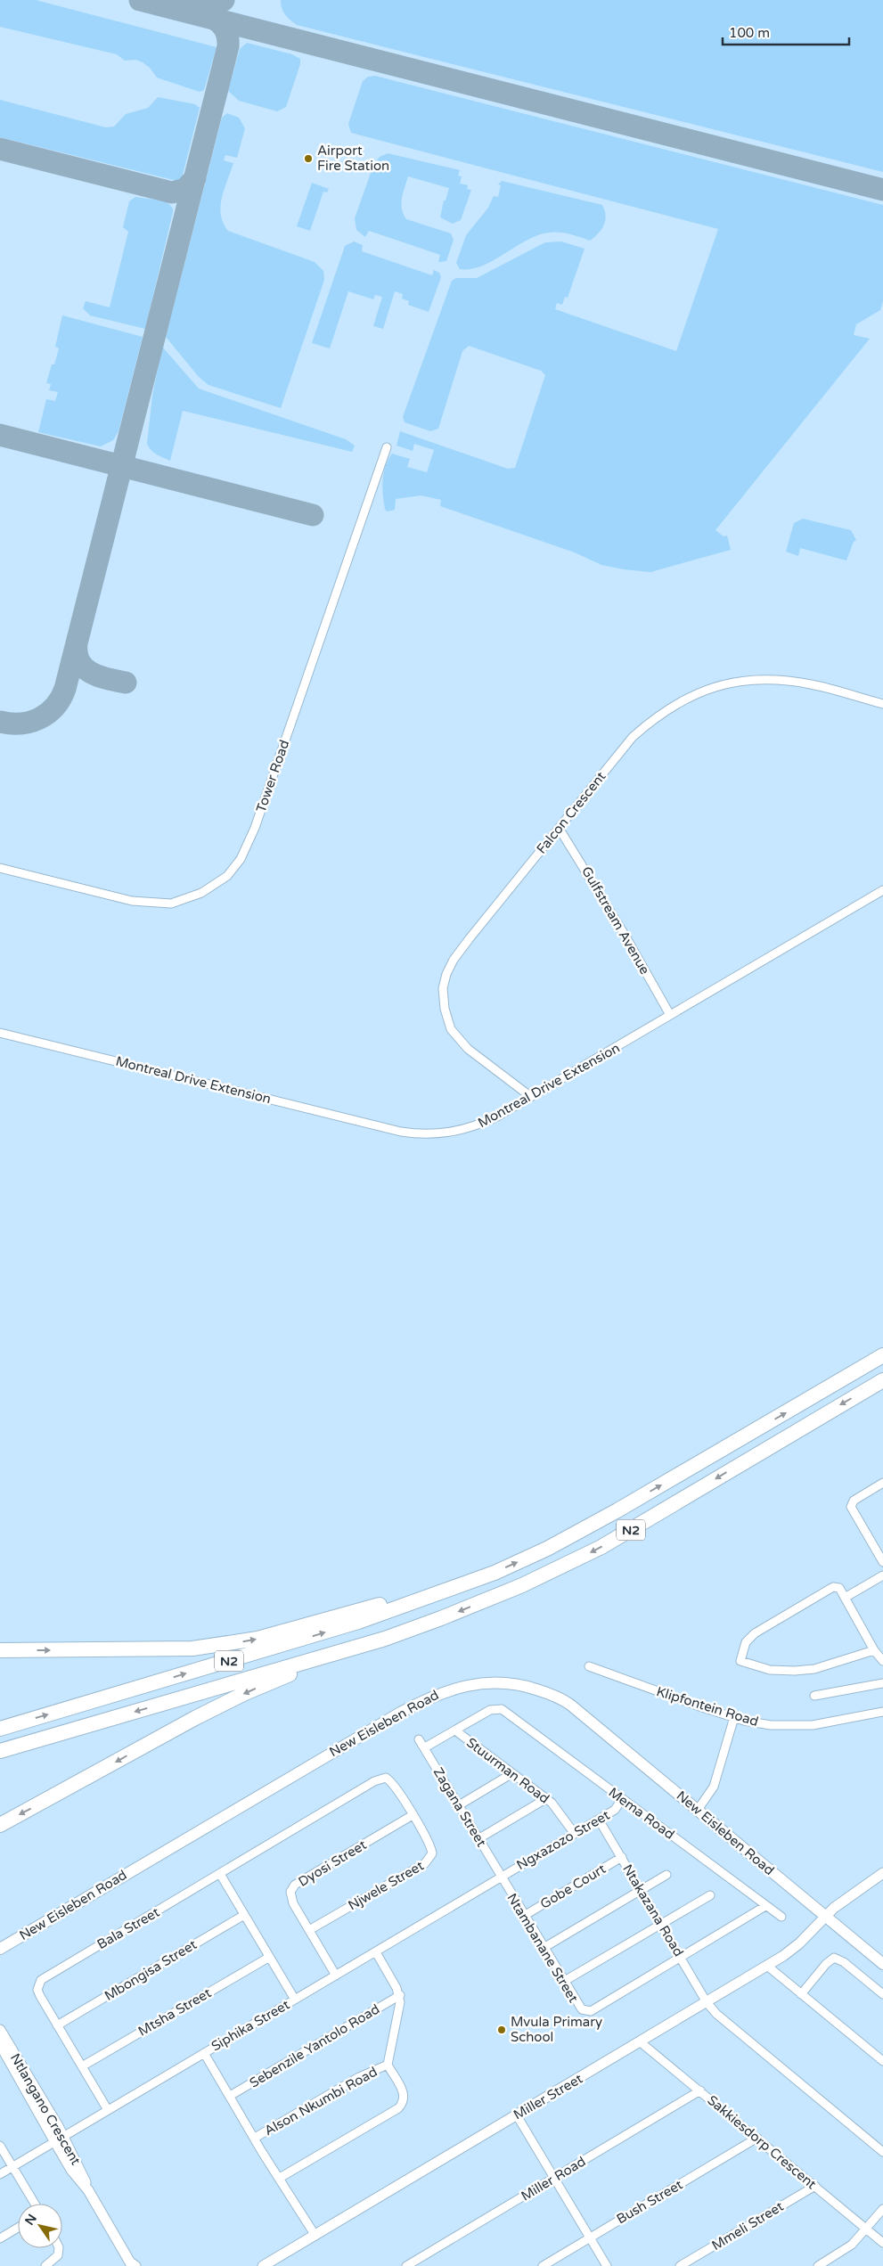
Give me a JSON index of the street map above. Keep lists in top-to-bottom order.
{
  "streets": {
    "highway": ["N2"],
    "main road": ["New Eisleben Road"],
    "street": [
      "Tower Road",
      "Falcon Crescent",
      "Gulfstream Avenue",
      "Montreal Drive Extension",
      "Klipfontein Road",
      "Stuurman Road",
      "Zagana Street",
      "Mema Road",
      "Ngxazozo Street",
      "Dyosi Street",
      "Njwele Street",
      "Gobe Court",
      "Ntakazana Road",
      "Bala Street",
      "Ntambanane Street",
      "Mbongisa Street",
      "Mtsha Street",
      "Siphika Street",
      "Sebenzile Yantolo Road",
      "Miller Street",
      "Alson Nkumbi Road",
      "Ntlangano Crescent",
      "Sakkiesdorp Crescent",
      "Miller Road",
      "Bush Street",
      "Mmeli Street"
    ]
  },
  "crossings": [
    ["Falcon Crescent", "Gulfstream Avenue"],
    ["Falcon Crescent", "Montreal Drive Extension"],
    ["Gulfstream Avenue", "Montreal Drive Extension"],
    ["New Eisleben Road", "Miller Street"],
    ["Stuurman Road", "Mema Road"],
    ["Stuurman Road", "Ngxazozo Street"],
    ["Zagana Street", "Ngxazozo Street"],
    ["Zagana Street", "Ntambanane Street"],
    ["Zagana Street", "Siphika Street"],
    ["Mema Road", "Ngxazozo Street"],
    ["Ngxazozo Street", "Ntakazana Road"],
    ["Ngxazozo Street", "Ntambanane Street"],
    ["Ngxazozo Street", "Siphika Street"],
    ["Dyosi Street", "Njwele Street"],
    ["Dyosi Street", "Siphika Street"],
    ["Njwele Street", "Bala Street"],
    ["Gobe Court", "Ntakazana Road"],
    ["Gobe Court", "Ntambanane Street"],
    ["Ntakazana Road", "Ntambanane Street"],
    ["Ntakazana Road", "Miller Street"],
    ["Bala Street", "Mbongisa Street"],
    ["Ntambanane Street", "Siphika Street"],
    ["Siphika Street", "Ntlangano Crescent"],
    ["Miller Street", "Sakkiesdorp Crescent"],
    ["Sakkiesdorp Crescent", "Miller Road"],
    ["Sakkiesdorp Crescent", "Bush Street"],
    ["Sakkiesdorp Crescent", "Mmeli Street"]
  ],
  "places": ["Airport Fire Station", "Mvula Primary School"],
  "scale_bar": "100 m",
  "north": "top left"
}
